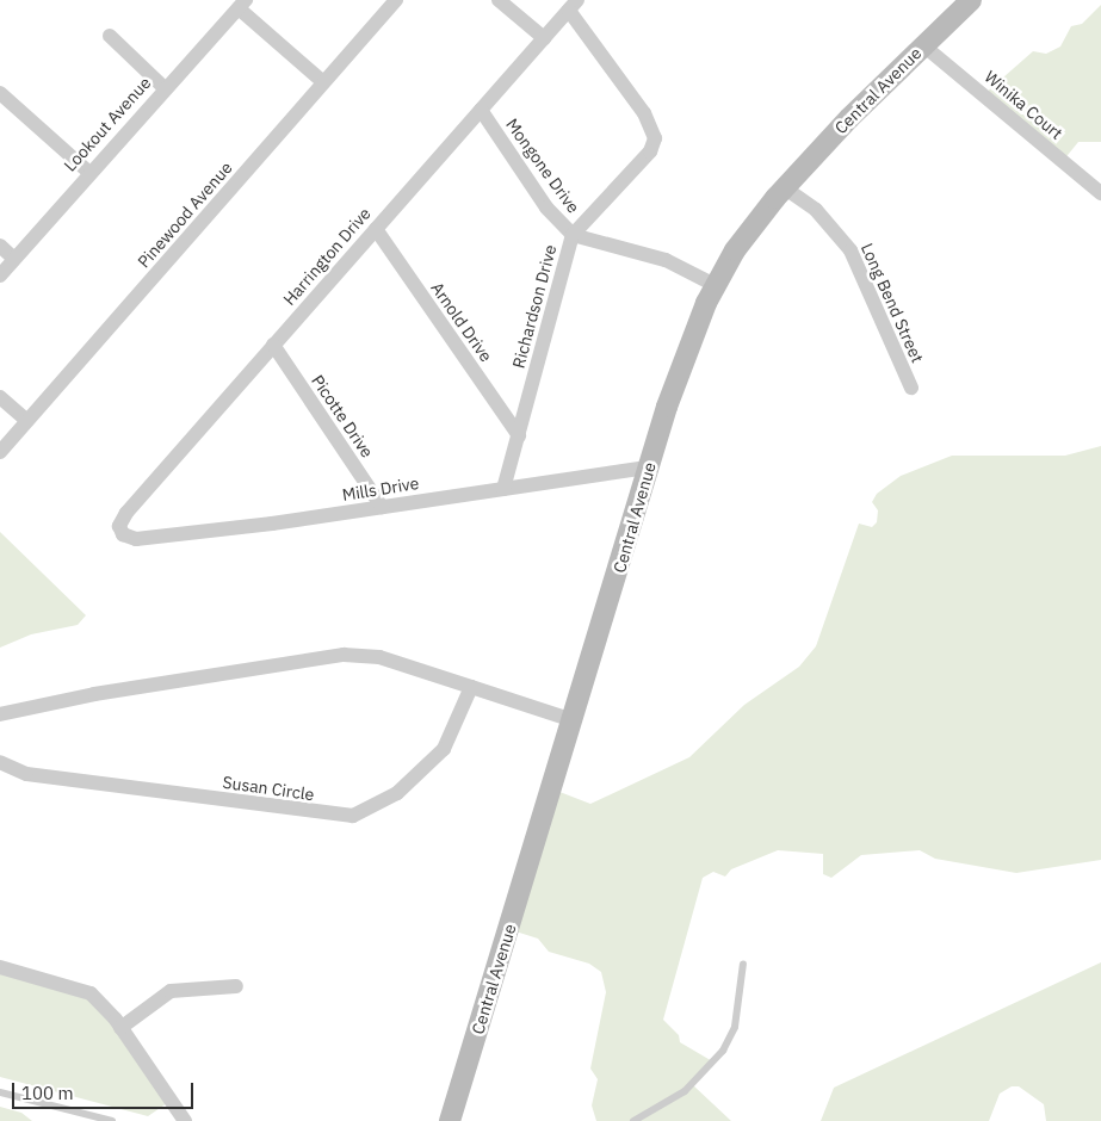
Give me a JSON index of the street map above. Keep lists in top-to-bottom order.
{
  "streets": {
    "main road": ["Central Avenue"],
    "street": [
      "Winika Court",
      "Lookout Avenue",
      "Mongone Drive",
      "Pinewood Avenue",
      "Harrington Drive",
      "Long Bend Street",
      "Richardson Drive",
      "Arnold Drive",
      "Picotte Drive",
      "Mills Drive",
      "Susan Circle"
    ]
  },
  "crossings": [
    ["Central Avenue", "Winika Court"],
    ["Central Avenue", "Mongone Drive"],
    ["Central Avenue", "Long Bend Street"],
    ["Central Avenue", "Mills Drive"],
    ["Mongone Drive", "Harrington Drive"],
    ["Mongone Drive", "Richardson Drive"],
    ["Harrington Drive", "Richardson Drive"],
    ["Harrington Drive", "Arnold Drive"],
    ["Harrington Drive", "Picotte Drive"],
    ["Harrington Drive", "Mills Drive"],
    ["Richardson Drive", "Arnold Drive"],
    ["Richardson Drive", "Mills Drive"],
    ["Picotte Drive", "Mills Drive"]
  ],
  "scale_bar": "100 m"
}
